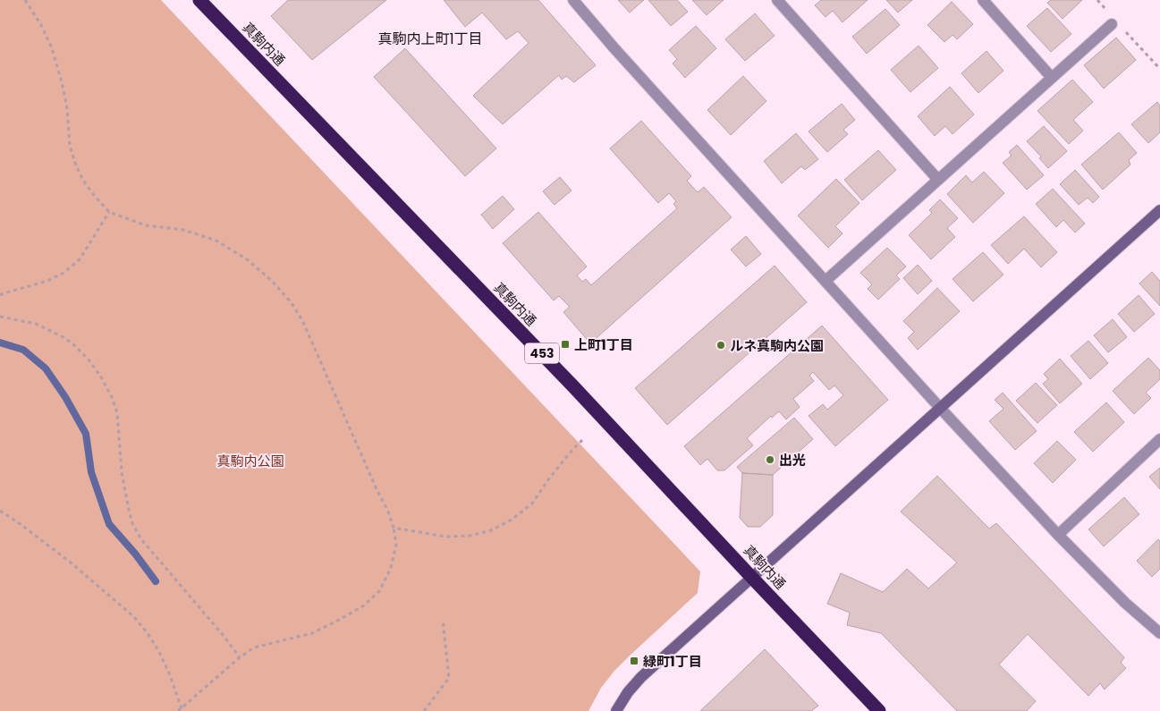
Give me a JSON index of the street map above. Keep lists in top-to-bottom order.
{
  "streets": {
    "highway": ["真駒内通", "453"]
  },
  "districts": ["真駒内上町1丁目"],
  "parks": ["真駒内公園"],
  "places": {
    "transit": ["上町1丁目", "緑町1丁目"],
    "other": ["ルネ真駒内公園", "出光"]
  }
}
